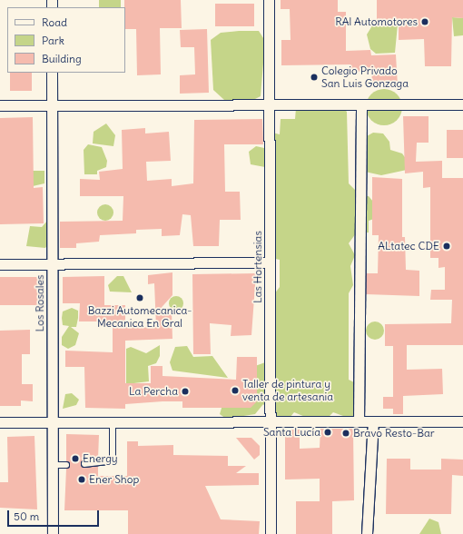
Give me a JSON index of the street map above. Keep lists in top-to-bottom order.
{
  "streets": {
    "street": ["Las Hortensias", "Los Rosales"]
  },
  "places": [
    "RAl Automotores",
    "Colegio Privado San Luis Gonzaga",
    "ALtatec CDE",
    "Bazzi Automecanica- Mecanica En Gral",
    "Taller de pintura y venta de artesania",
    "La Percha",
    "Santa Lucía",
    "Bravo Resto-Bar",
    "Energy",
    "Ener Shop"
  ],
  "legend": ["Road", "Park", "Building"],
  "scale_bar": "50 m"
}
